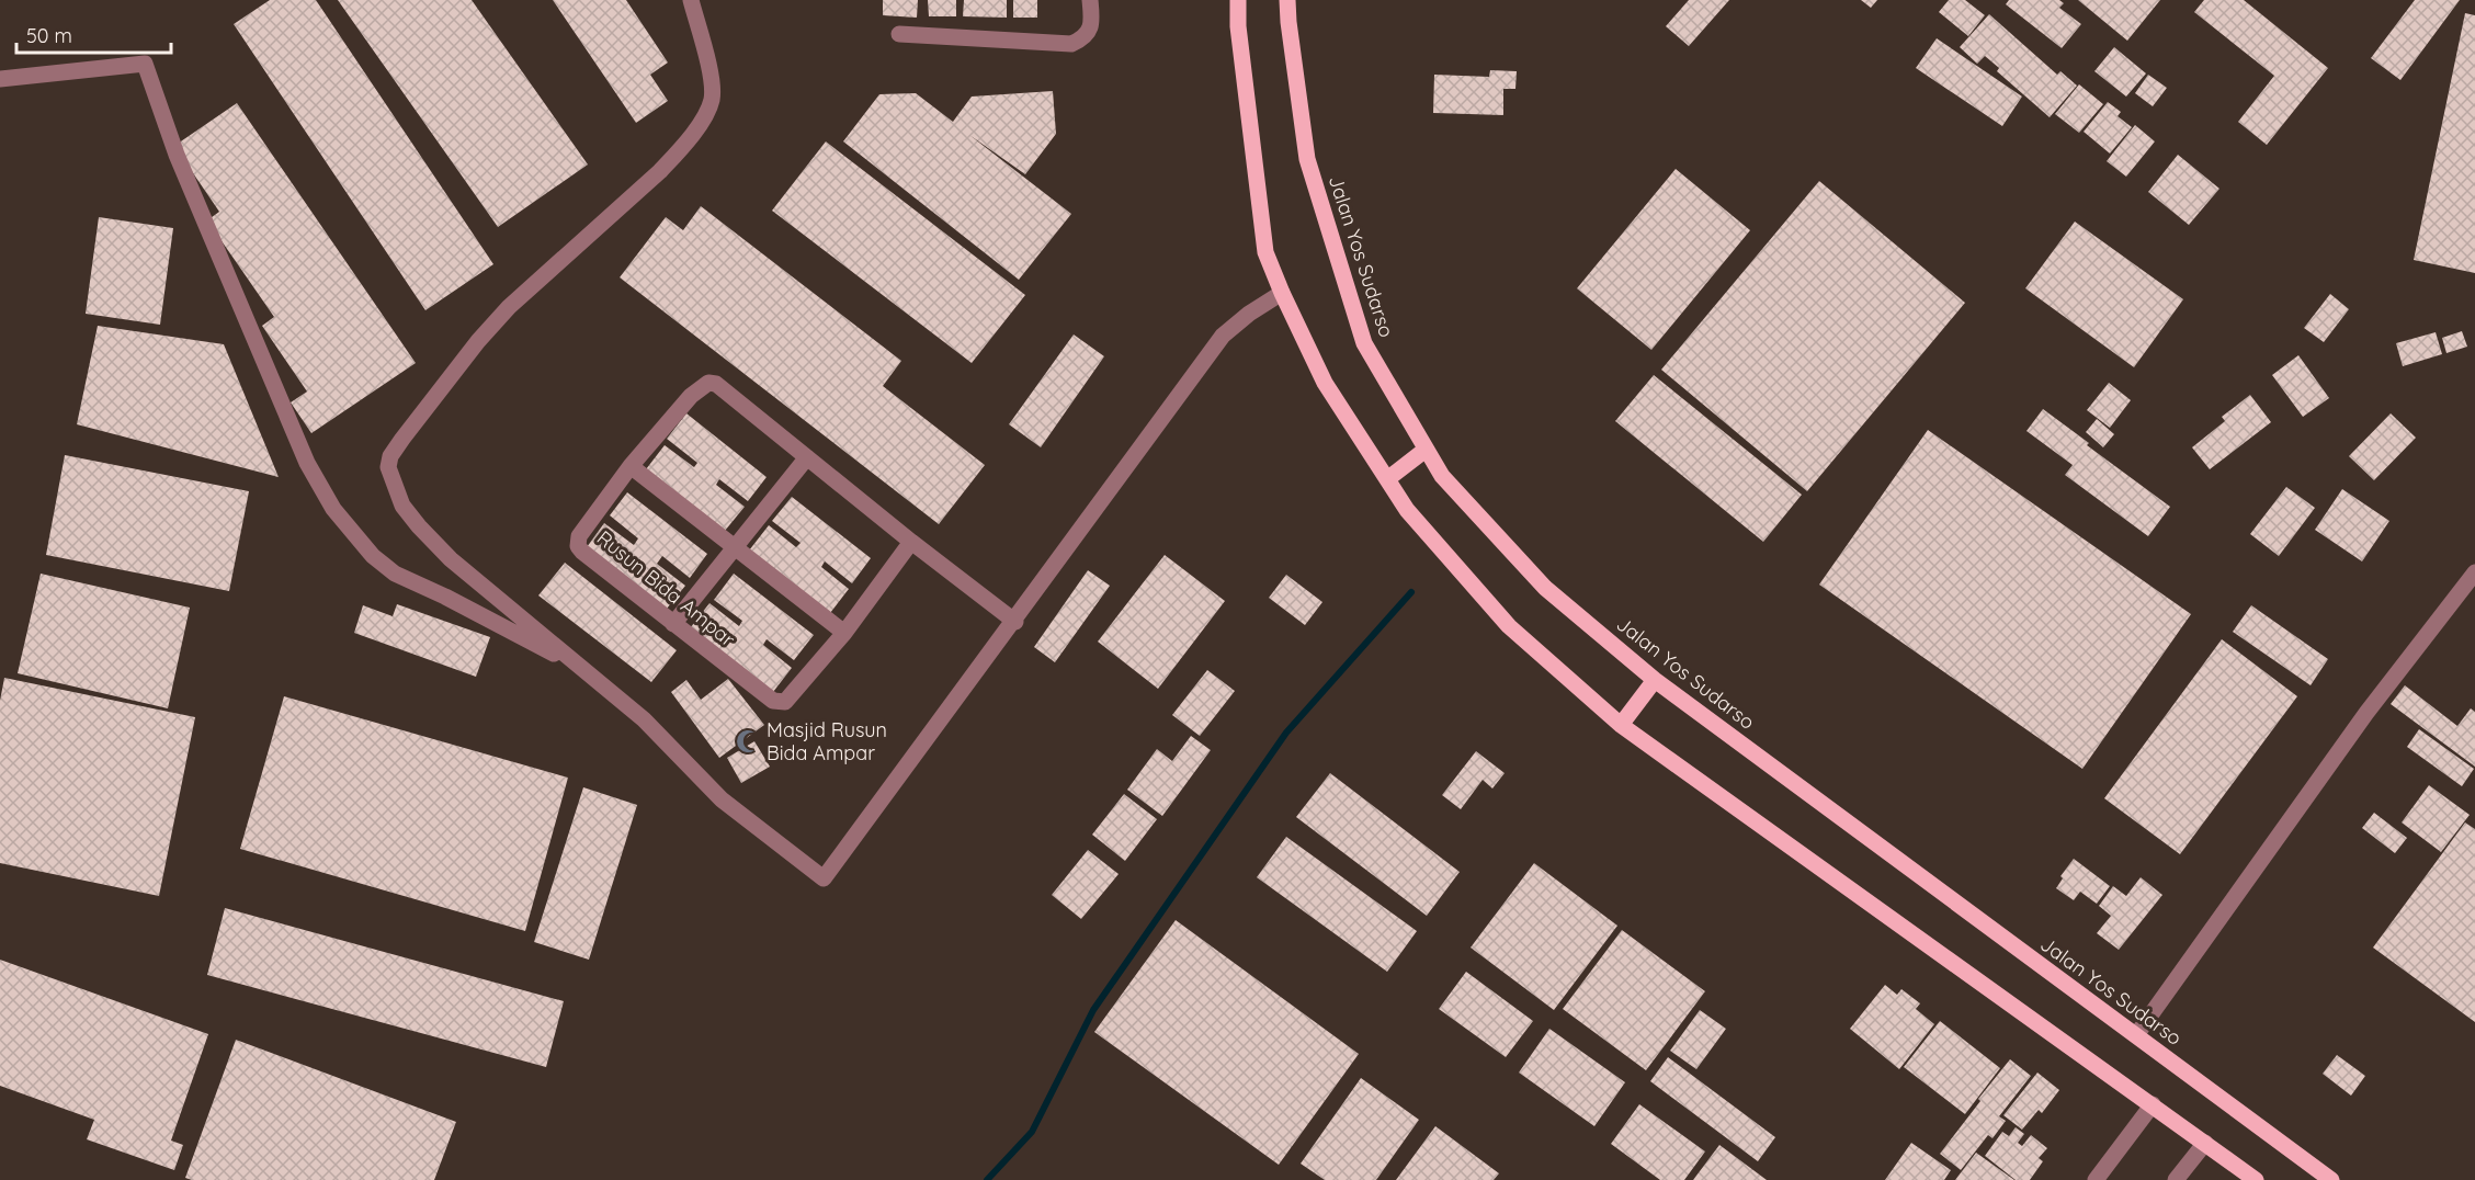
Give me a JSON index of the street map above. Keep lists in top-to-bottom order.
{
  "streets": {
    "main road": ["Jalan Yos Sudarso"],
    "street": ["Rusun Bida Ampar"]
  },
  "places": {
    "mosque": ["Masjid Rusun Bida Ampar"]
  },
  "scale_bar": "50 m"
}
